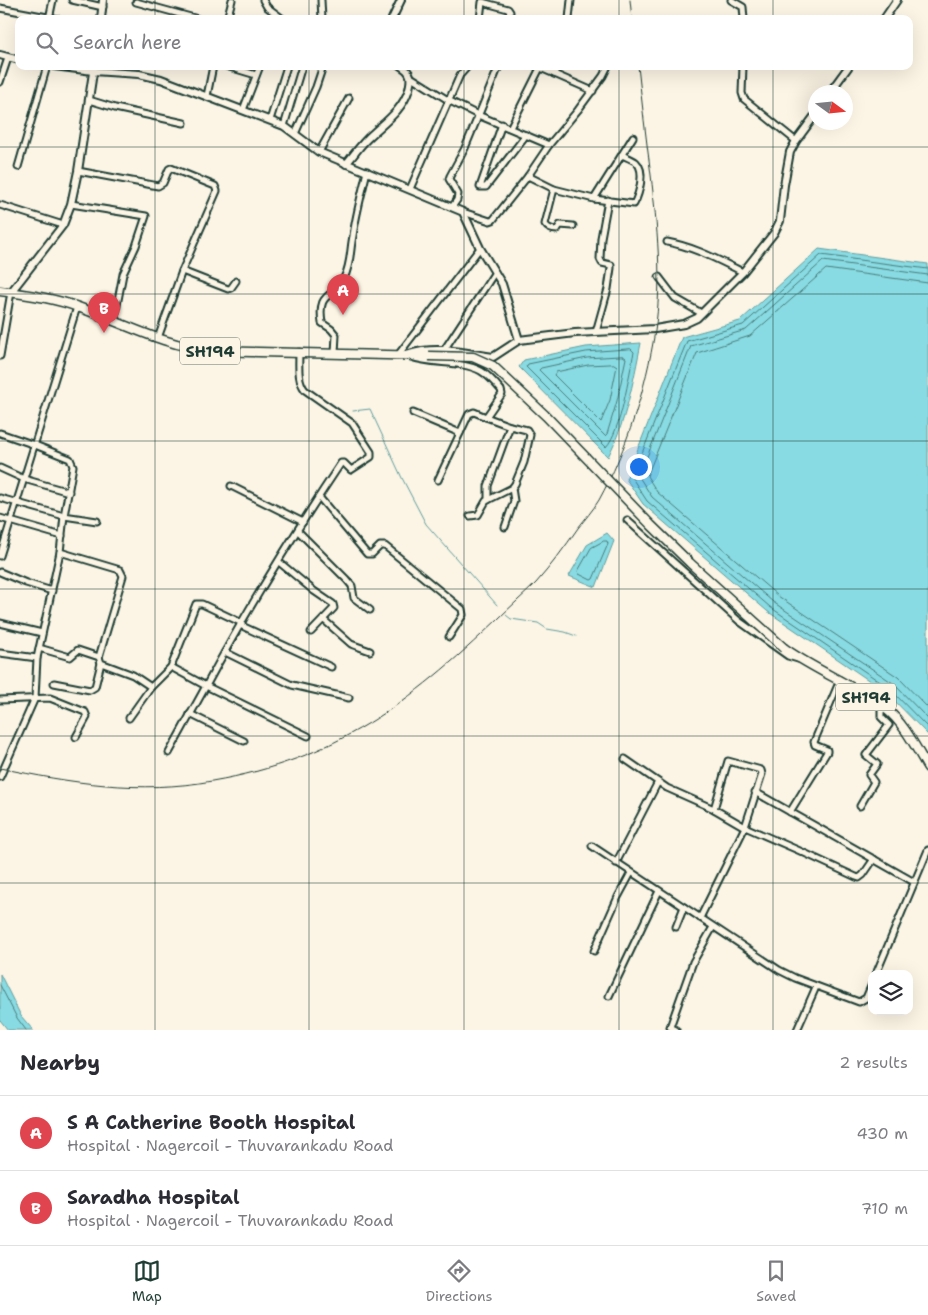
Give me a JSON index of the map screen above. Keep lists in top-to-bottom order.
{
  "streets": {
    "main road": ["SH194"]
  },
  "north": "right",
  "page": {
    "search": "Search here",
    "pins": ["A", "B"],
    "heading": ["Nearby", "2 results"],
    "list": [
      {
        "mark": "A",
        "name": "S A Catherine Booth Hospital",
        "note": "Hospital · Nagercoil - Thuvarankadu Road",
        "value": "430 m"
      },
      {
        "mark": "B",
        "name": "Saradha Hospital",
        "note": "Hospital · Nagercoil - Thuvarankadu Road",
        "value": "710 m"
      }
    ],
    "nav": ["Map", "Directions", "Saved"]
  }
}
